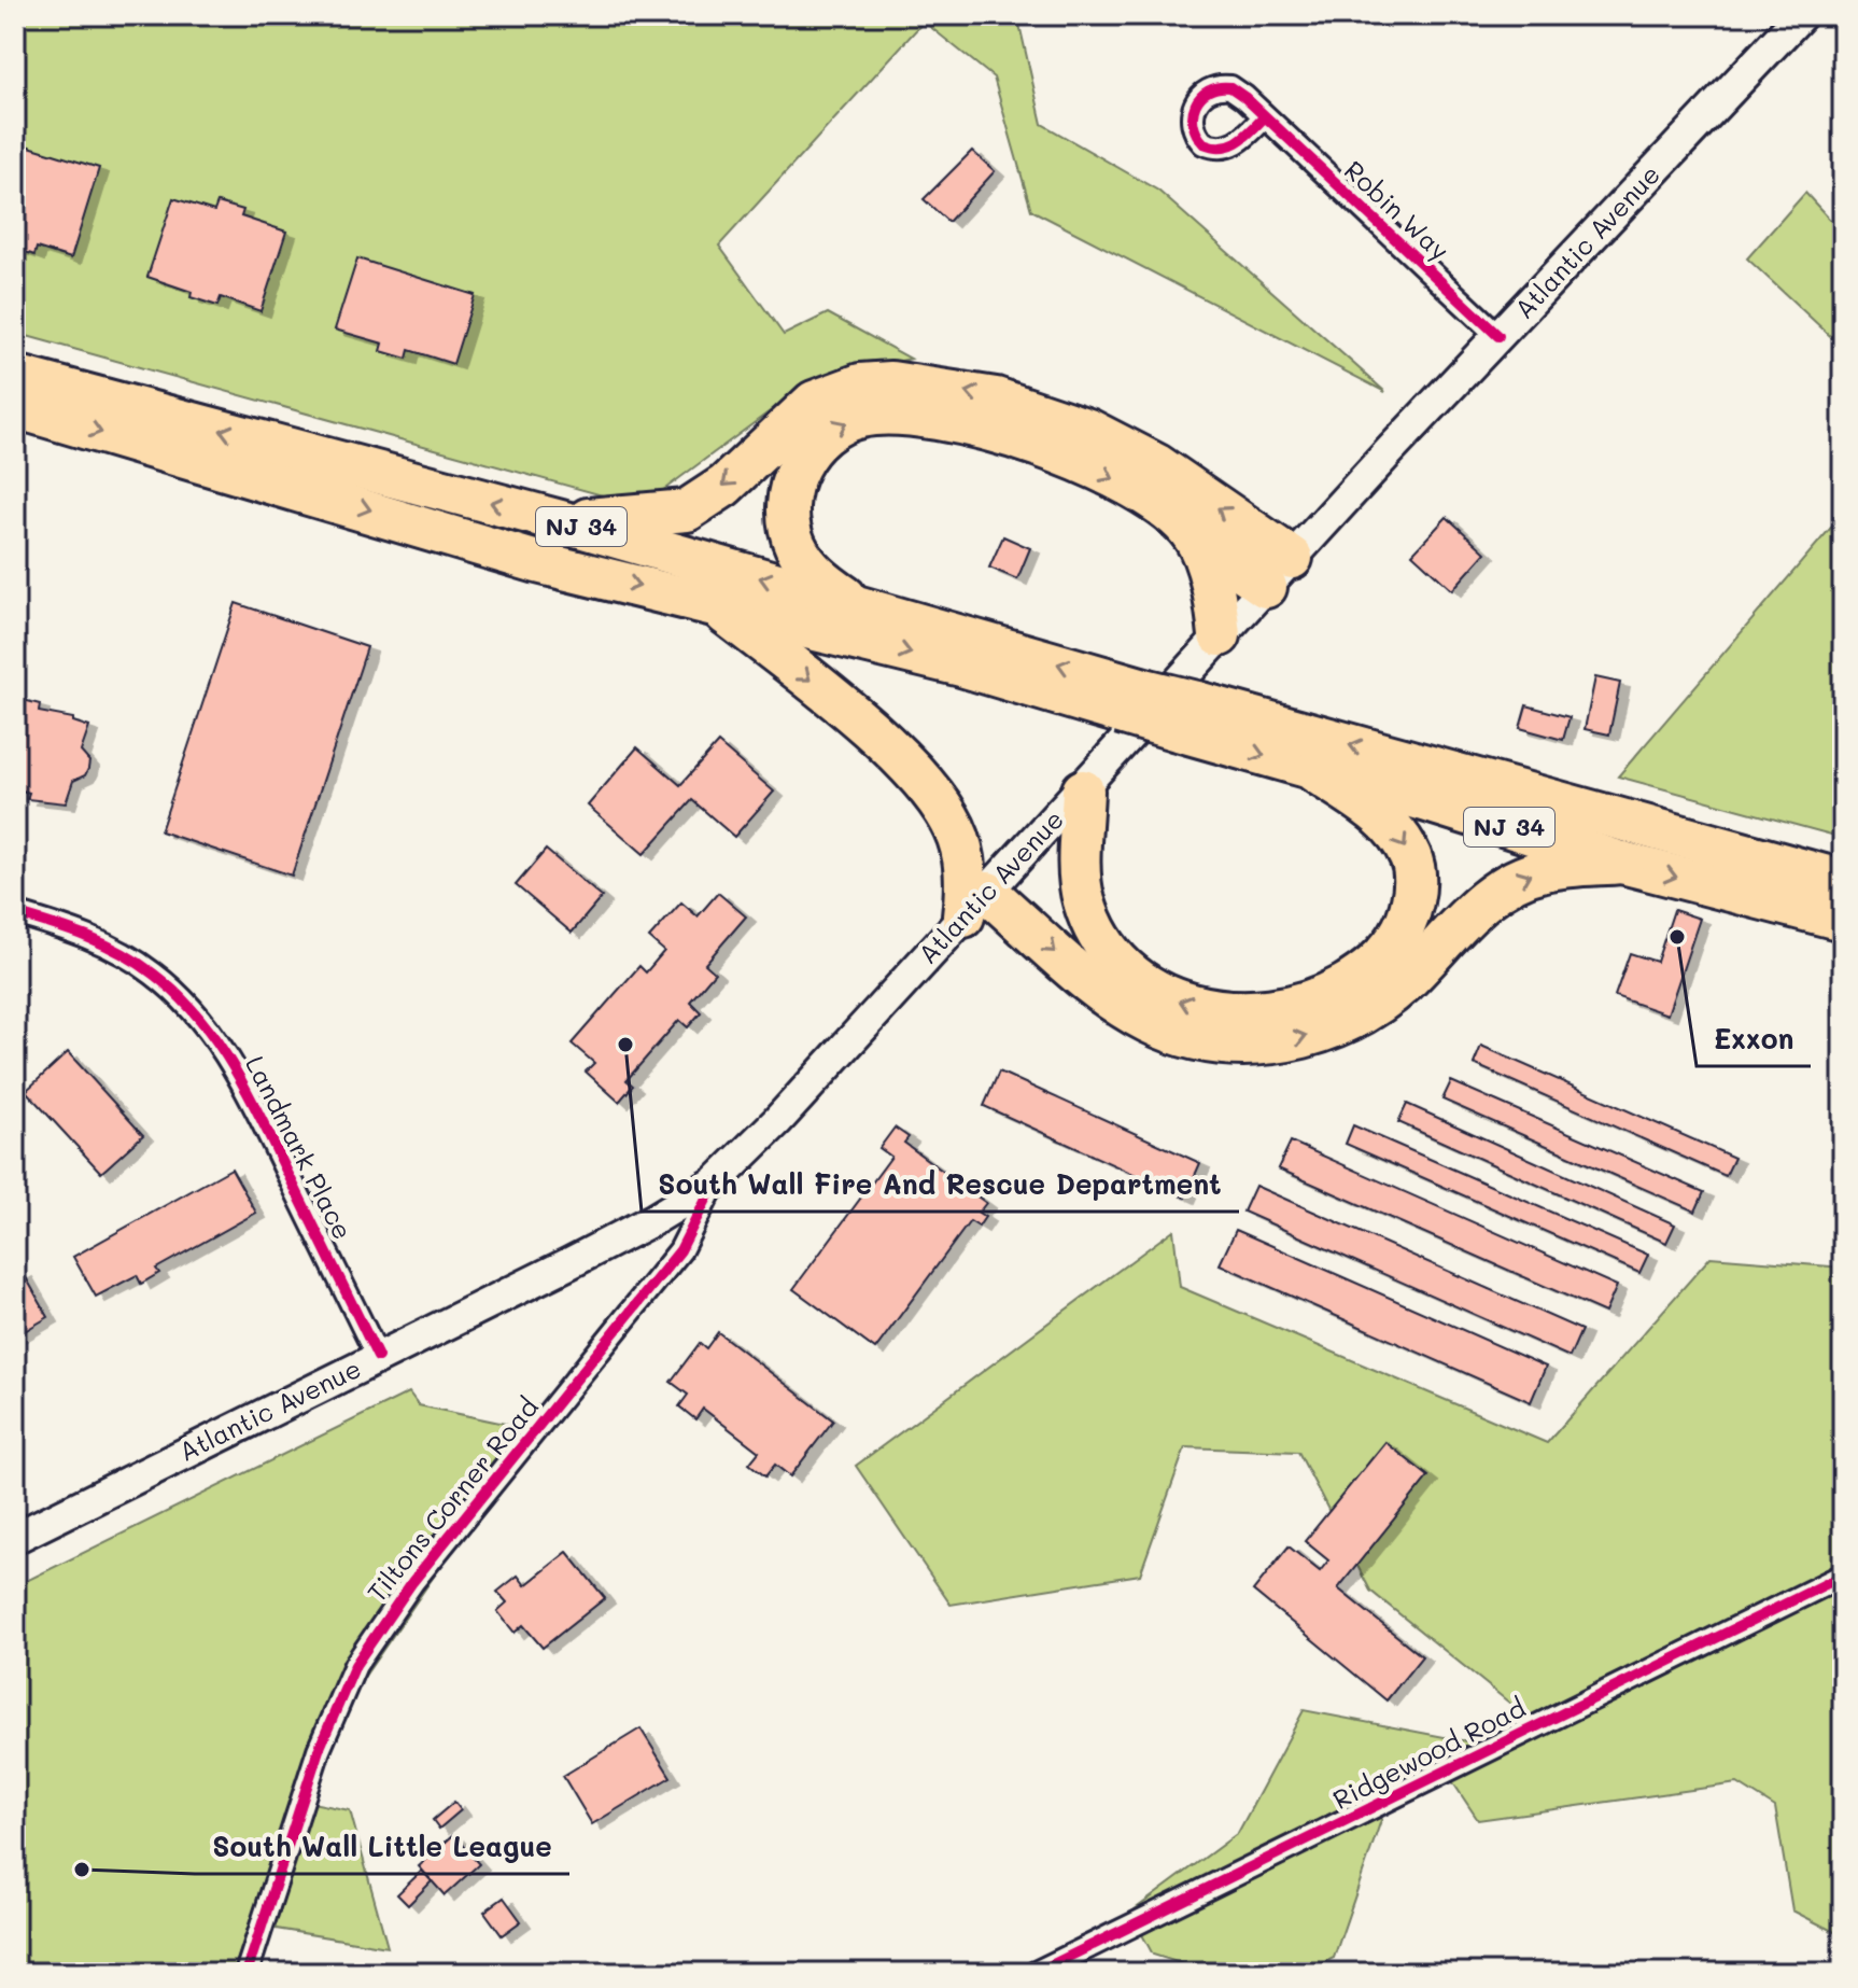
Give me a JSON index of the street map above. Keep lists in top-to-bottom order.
{
  "streets": {
    "highway": ["NJ 34"],
    "main road": ["Atlantic Avenue"],
    "street": [
      "Robin Way",
      "Landmark Place",
      "Tiltons Corner Road",
      "Ridgewood Road"
    ]
  },
  "crossings": [
    ["Robin Way", "Atlantic Avenue"],
    ["Atlantic Avenue", "Landmark Place"],
    ["Atlantic Avenue", "Tiltons Corner Road"]
  ],
  "places": ["Exxon", "South Wall Fire And Rescue Department", "South Wall Little League"]
}
